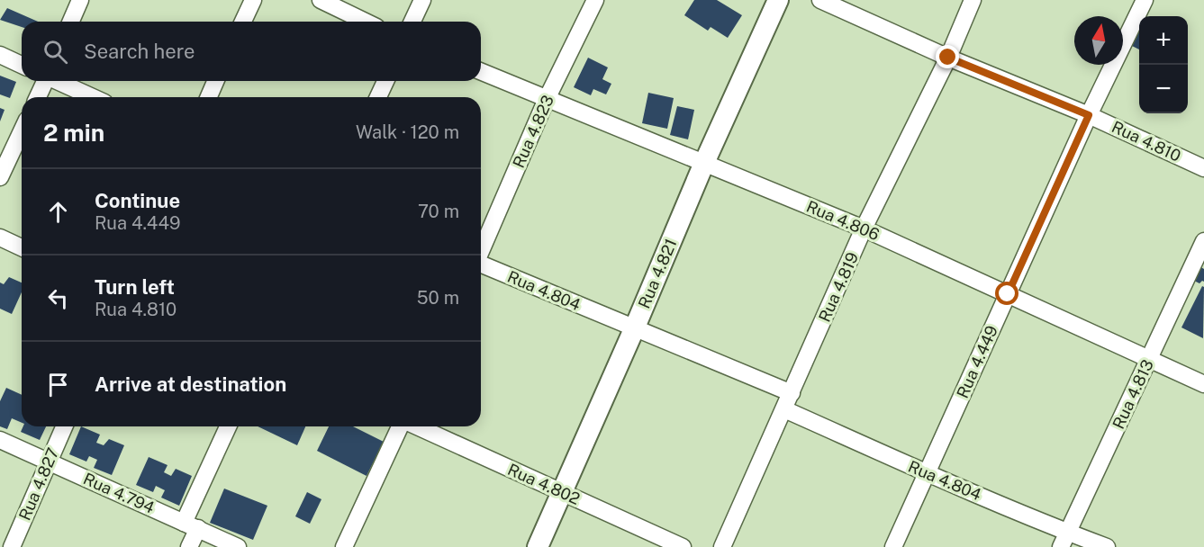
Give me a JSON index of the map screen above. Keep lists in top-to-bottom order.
{
  "streets": {
    "street": [
      "Rua 4.823",
      "Rua 4.810",
      "Rua 4.806",
      "Rua 4.821",
      "Rua 4.819",
      "Rua 4.804",
      "Rua 4.449",
      "Rua 4.813",
      "Rua 4.827",
      "Rua 4.802",
      "Rua 4.794"
    ]
  },
  "crossings": [
    ["Rua 4.823", "Rua 4.806"],
    ["Rua 4.810", "Rua 4.819"],
    ["Rua 4.810", "Rua 4.449"],
    ["Rua 4.806", "Rua 4.821"],
    ["Rua 4.806", "Rua 4.819"],
    ["Rua 4.806", "Rua 4.449"],
    ["Rua 4.806", "Rua 4.813"],
    ["Rua 4.821", "Rua 4.804"],
    ["Rua 4.821", "Rua 4.802"],
    ["Rua 4.819", "Rua 4.804"],
    ["Rua 4.804", "Rua 4.449"],
    ["Rua 4.804", "Rua 4.813"],
    ["Rua 4.827", "Rua 4.794"]
  ],
  "north": "top",
  "page": {
    "map_buttons": ["+", "−"],
    "search": "Search here",
    "heading": ["2 min", "Walk · 120 m"],
    "list": [
      ["Continue", "Rua 4.449", "70 m"],
      ["Turn left", "Rua 4.810", "50 m"],
      "Arrive at destination"
    ]
  }
}
